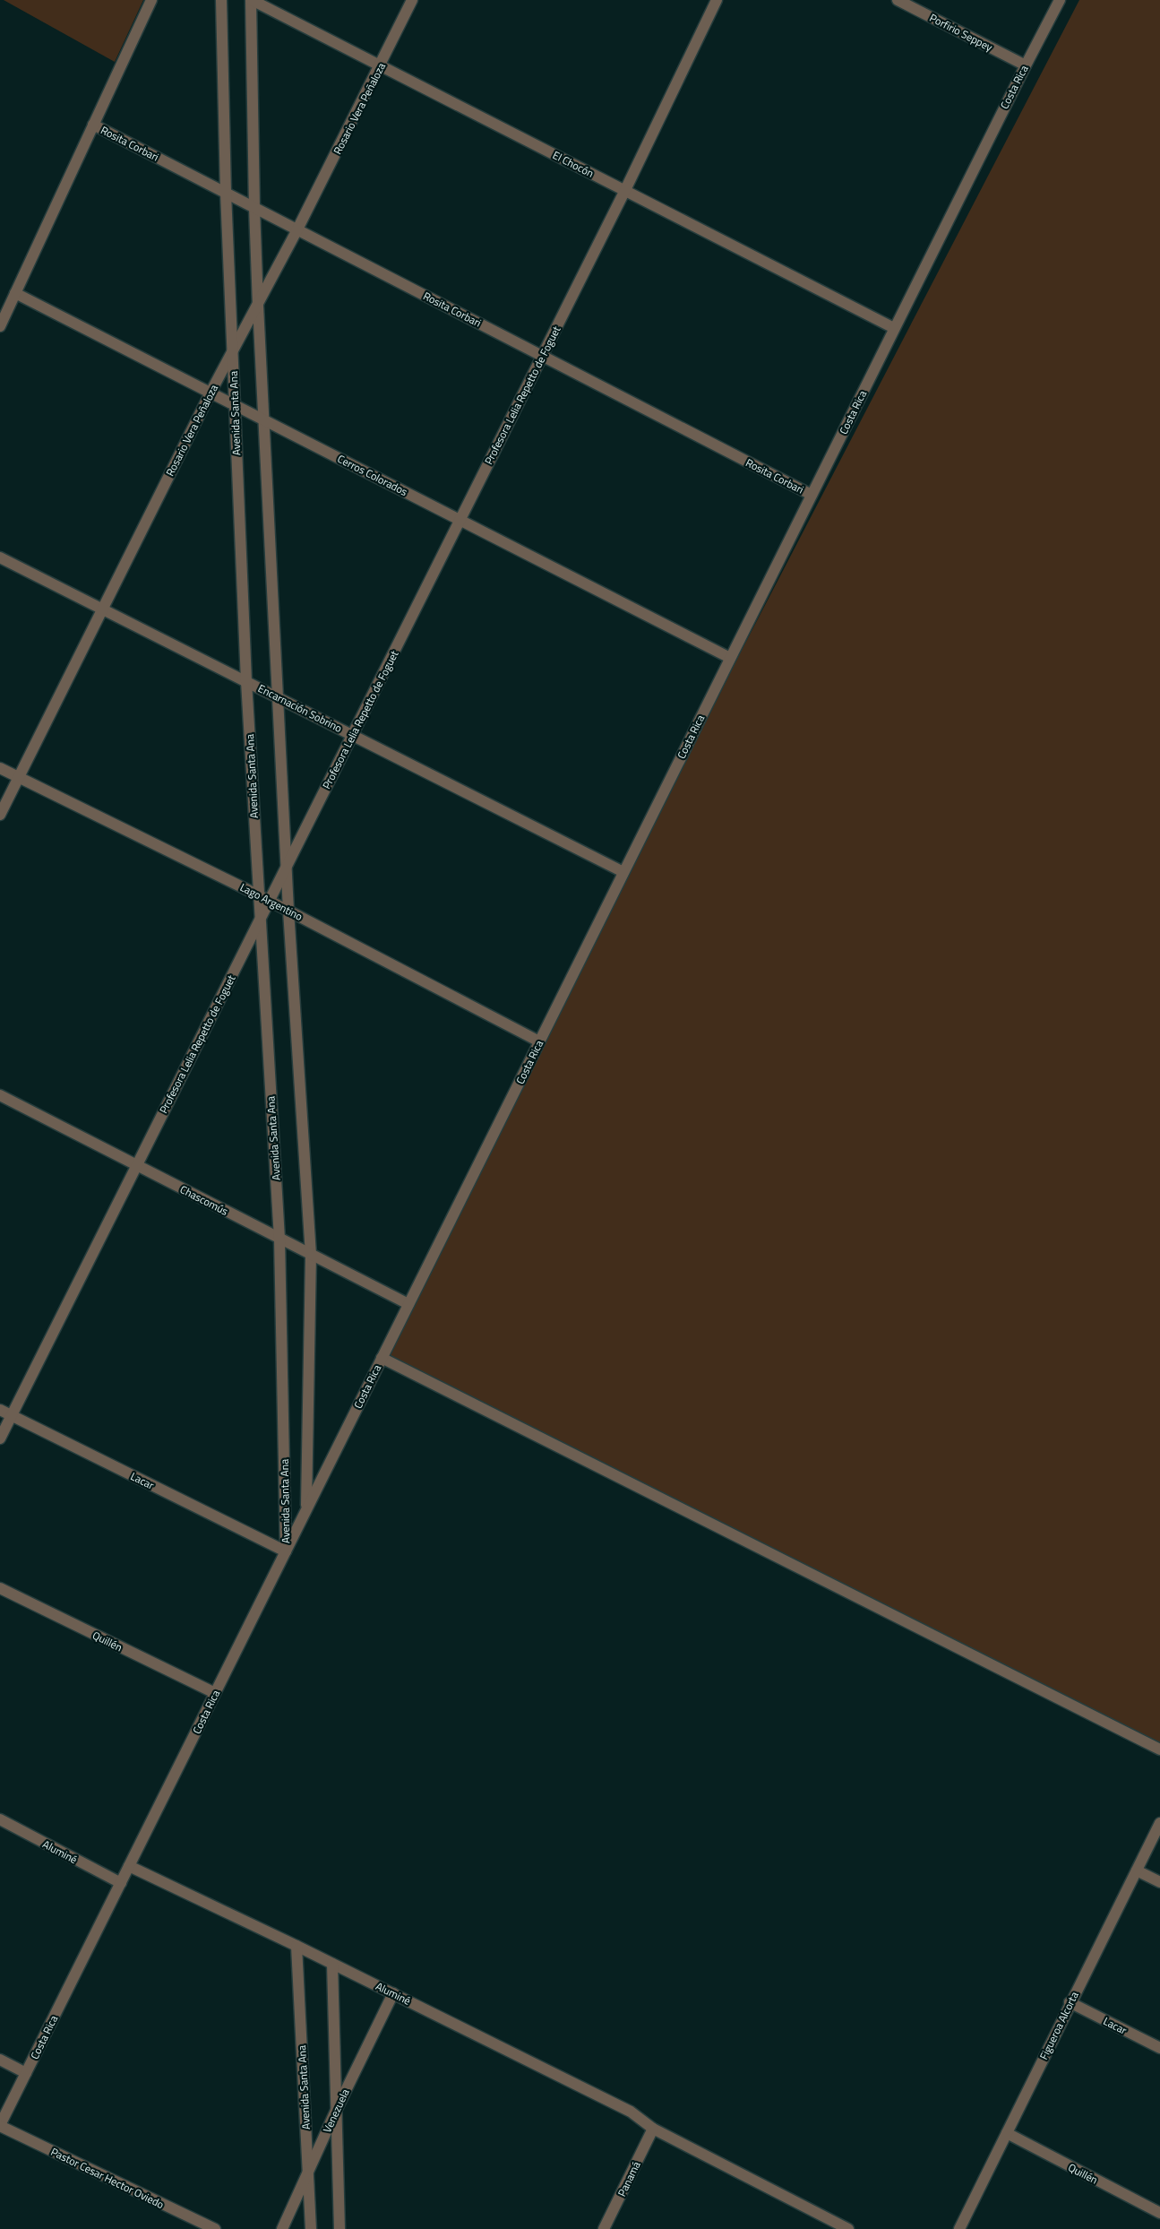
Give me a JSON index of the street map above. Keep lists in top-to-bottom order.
{
  "streets": {
    "street": [
      "Porfirio Seppey",
      "Costa Rica",
      "Rosario Vera Peñaloza",
      "Rosita Corbari",
      "El Chocón",
      "Profesora Lelia Repetto de Foguet",
      "Avenida Santa Ana",
      "Cerros Colorados",
      "Encarnación Sobrino",
      "Lago Argentino",
      "Chascomús",
      "Lacar",
      "Quillén",
      "Aluminé",
      "Figueroa Alcorta",
      "Venezuela",
      "Pastor Cesar Hector Oviedo",
      "Panamá"
    ]
  },
  "crossings": [
    ["Porfirio Seppey", "Costa Rica"],
    ["Costa Rica", "Rosita Corbari"],
    ["Costa Rica", "El Chocón"],
    ["Costa Rica", "Avenida Santa Ana"],
    ["Costa Rica", "Cerros Colorados"],
    ["Costa Rica", "Encarnación Sobrino"],
    ["Costa Rica", "Lago Argentino"],
    ["Costa Rica", "Chascomús"],
    ["Costa Rica", "Lacar"],
    ["Costa Rica", "Quillén"],
    ["Costa Rica", "Aluminé"],
    ["Costa Rica", "Pastor Cesar Hector Oviedo"],
    ["Rosario Vera Peñaloza", "Rosita Corbari"],
    ["Rosario Vera Peñaloza", "El Chocón"],
    ["Rosario Vera Peñaloza", "Avenida Santa Ana"],
    ["Rosario Vera Peñaloza", "Cerros Colorados"],
    ["Rosario Vera Peñaloza", "Encarnación Sobrino"],
    ["Rosario Vera Peñaloza", "Lago Argentino"],
    ["Rosita Corbari", "Profesora Lelia Repetto de Foguet"],
    ["Rosita Corbari", "Avenida Santa Ana"],
    ["El Chocón", "Profesora Lelia Repetto de Foguet"],
    ["El Chocón", "Avenida Santa Ana"],
    ["Profesora Lelia Repetto de Foguet", "Avenida Santa Ana"],
    ["Profesora Lelia Repetto de Foguet", "Cerros Colorados"],
    ["Profesora Lelia Repetto de Foguet", "Encarnación Sobrino"],
    ["Profesora Lelia Repetto de Foguet", "Lago Argentino"],
    ["Profesora Lelia Repetto de Foguet", "Chascomús"],
    ["Profesora Lelia Repetto de Foguet", "Lacar"],
    ["Avenida Santa Ana", "Cerros Colorados"],
    ["Avenida Santa Ana", "Encarnación Sobrino"],
    ["Avenida Santa Ana", "Lago Argentino"],
    ["Avenida Santa Ana", "Chascomús"],
    ["Avenida Santa Ana", "Lacar"],
    ["Avenida Santa Ana", "Aluminé"],
    ["Avenida Santa Ana", "Venezuela"],
    ["Lacar", "Figueroa Alcorta"],
    ["Quillén", "Figueroa Alcorta"],
    ["Aluminé", "Venezuela"],
    ["Aluminé", "Panamá"]
  ]
}
